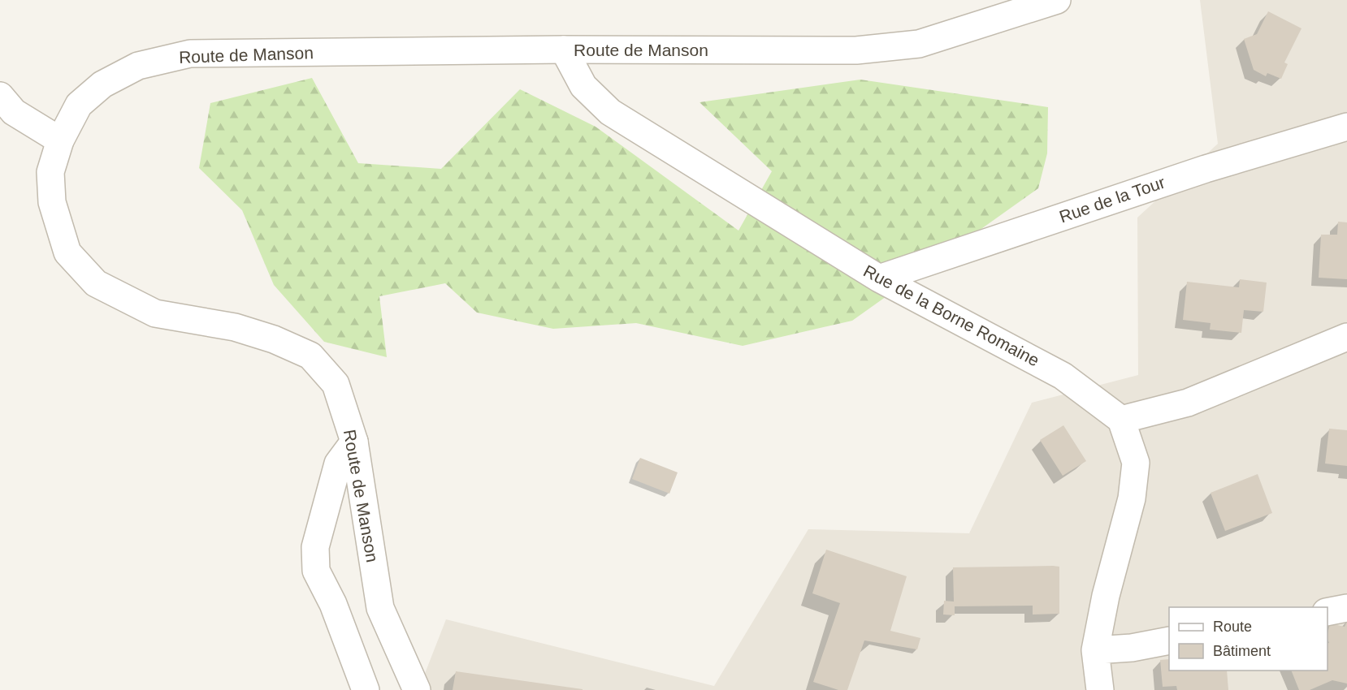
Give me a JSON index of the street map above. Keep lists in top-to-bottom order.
{
  "streets": {
    "street": ["Route de Manson", "Rue de la Tour", "Rue de la Borne Romaine"]
  },
  "crossings": [
    ["Route de Manson", "Rue de la Borne Romaine"],
    ["Rue de la Tour", "Rue de la Borne Romaine"]
  ],
  "legend": ["Route", "Bâtiment"]
}
